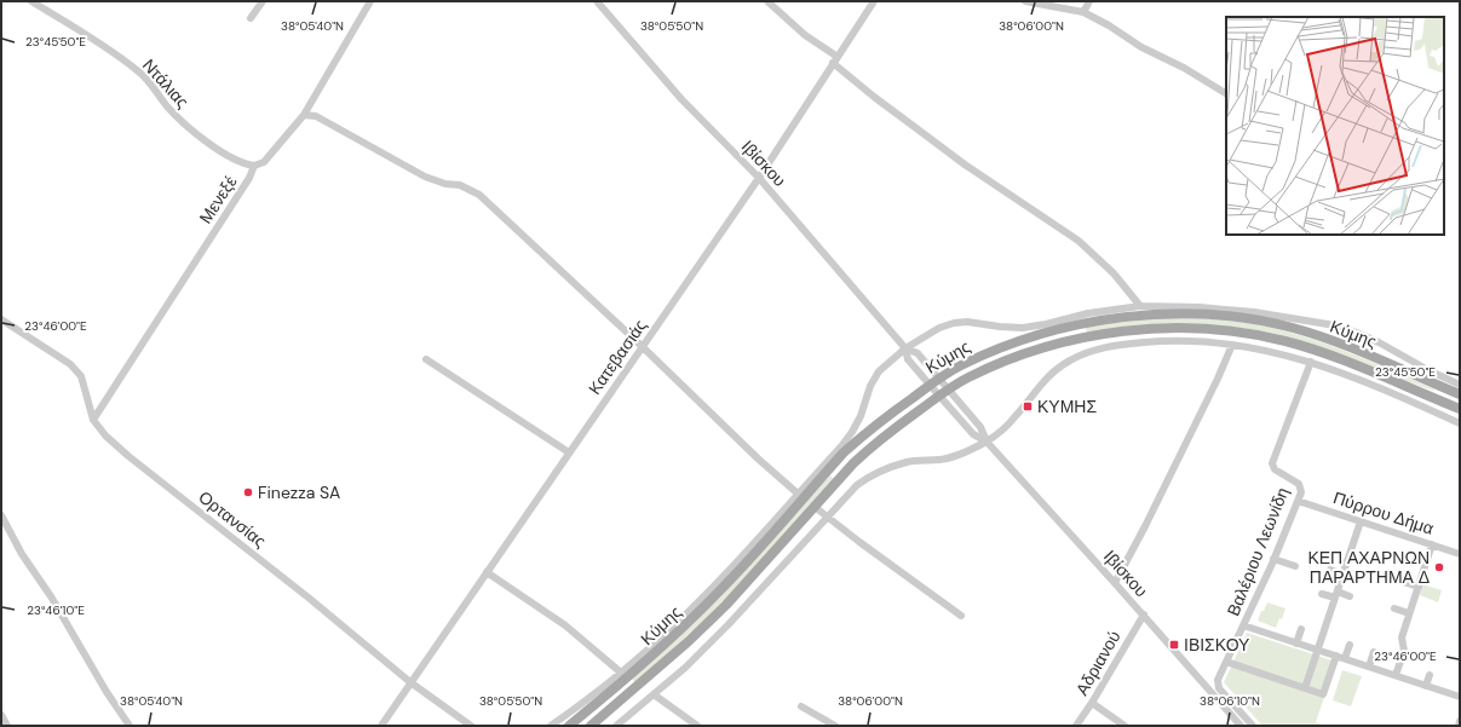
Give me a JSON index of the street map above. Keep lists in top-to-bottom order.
{
  "streets": {
    "main road": ["Κύμης"],
    "street": [
      "Ντάλιας",
      "Ιβίσκου",
      "Μενεξέ",
      "Κατεβασιάς",
      "Πύρρου Δήμα",
      "Ορτανσίας",
      "Βαλέριου Λεωνίδη",
      "Αδριανού"
    ]
  },
  "crossings": [
    ["Ντάλιας", "Μενεξέ"],
    ["Ιβίσκου", "Κύμης"],
    ["Ιβίσκου", "Κατεβασιάς"],
    ["Ιβίσκου", "Αδριανού"],
    ["Μενεξέ", "Ορτανσίας"],
    ["Κατεβασιάς", "Ορτανσίας"],
    ["Πύρρου Δήμα", "Βαλέριου Λεωνίδη"]
  ],
  "places": {
    "transit": ["ΚΥΜΗΣ", "ΙΒΙΣΚΟΥ"],
    "other": ["Finezza SA", "ΚΕΠ ΑΧΑΡΝΩΝ ΠΑΡΑΡΤΗΜΑ Δ"]
  },
  "coordinates": [
    "38°05'40\"N",
    "38°05'50\"N",
    "38°06'00\"N",
    "23°45'50\"E",
    "23°46'00\"E",
    "23°46'10\"E",
    "38°06'10\"N"
  ]
}
